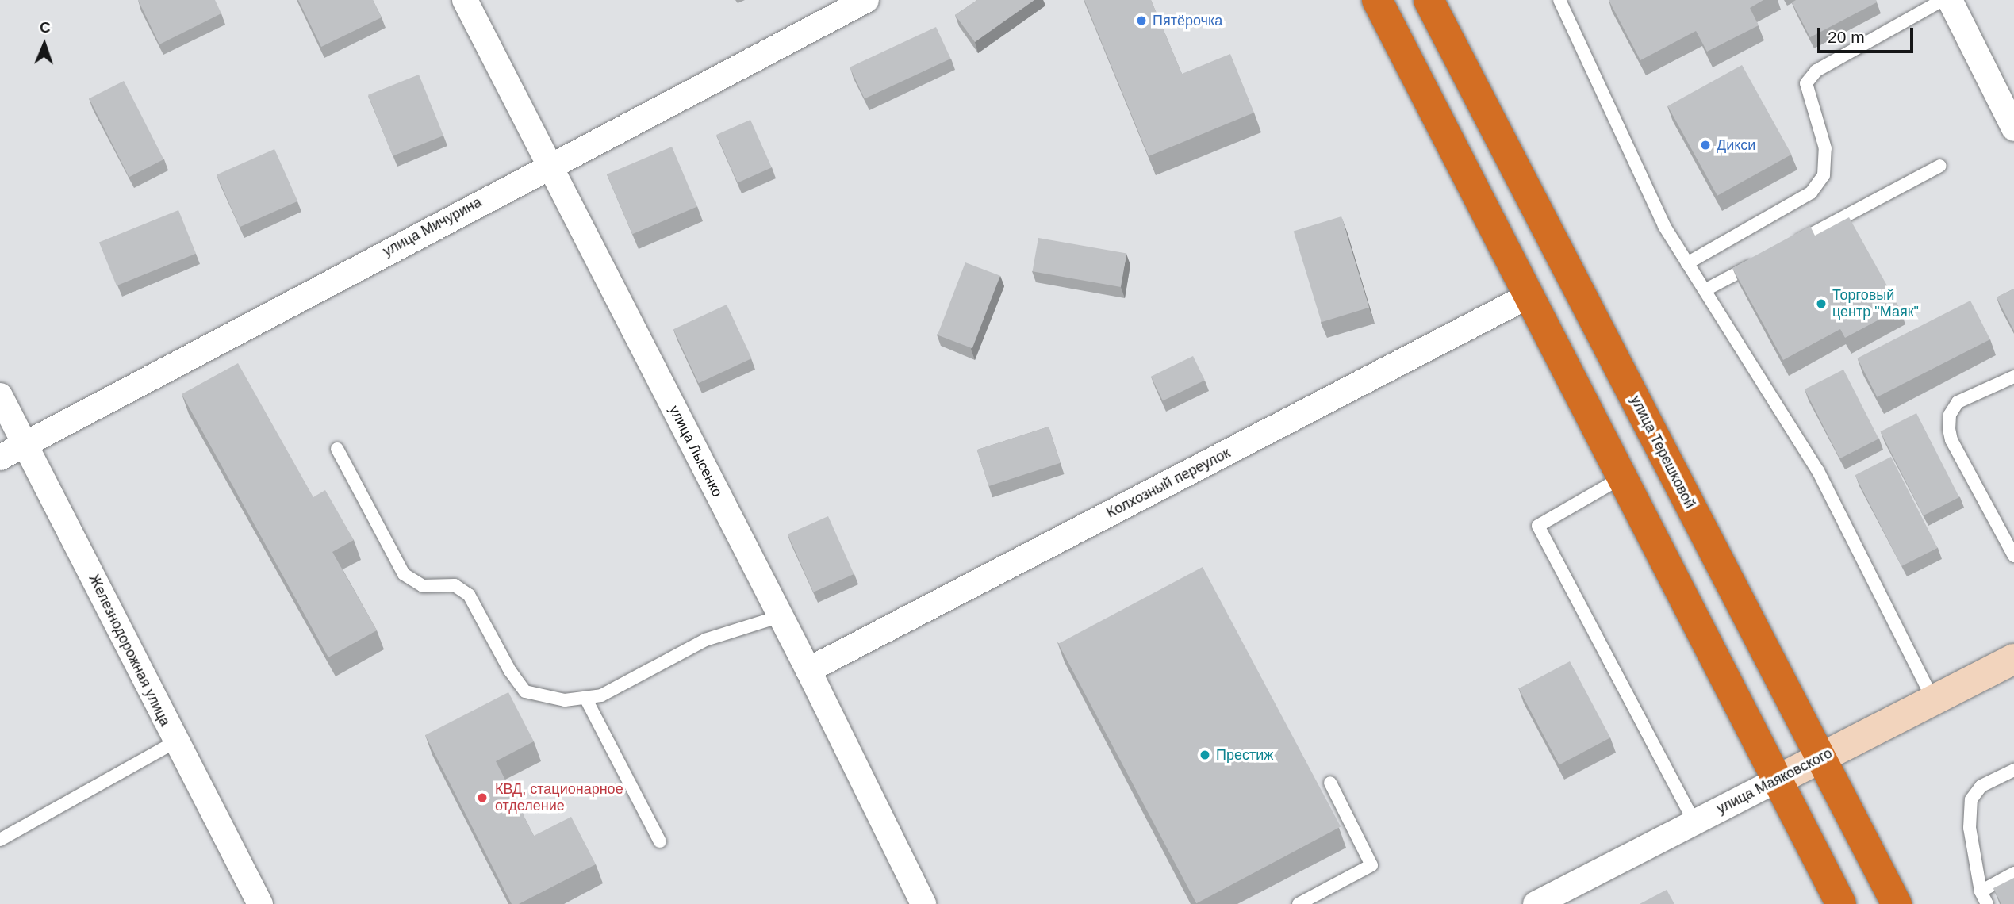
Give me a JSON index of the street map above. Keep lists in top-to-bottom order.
{
  "streets": {
    "highway": ["улица Терешковой"],
    "street": [
      "улица Мичурина",
      "улица Лысенко",
      "Колхозный переулок",
      "Железнодорожная улица",
      "улица Маяковского"
    ]
  },
  "crossings": [
    ["улица Мичурина", "улица Лысенко"],
    ["улица Мичурина", "Железнодорожная улица"],
    ["улица Лысенко", "Колхозный переулок"],
    ["улица Терешковой", "улица Маяковского"]
  ],
  "places": [
    "Пятёрочка",
    "Дикси",
    "Торговый центр \"Маяк\"",
    "Престиж",
    "КВД, стационарное отделение"
  ],
  "scale_bar": "20 m",
  "north": "top"
}
